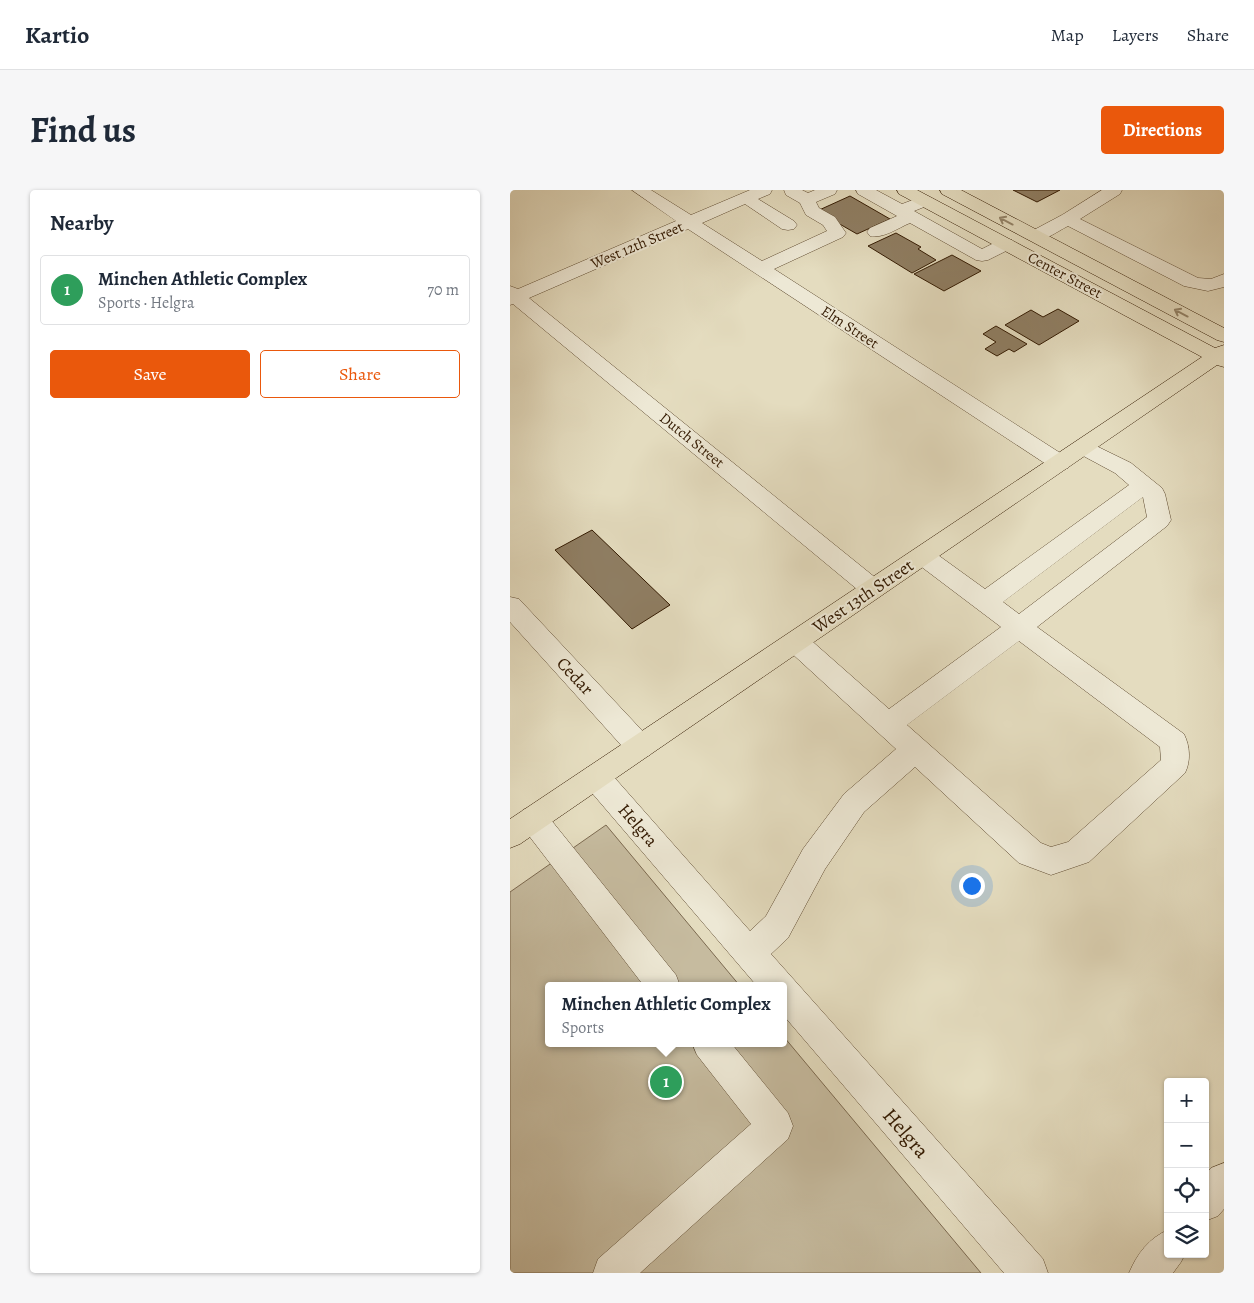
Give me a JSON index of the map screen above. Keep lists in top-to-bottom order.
{
  "streets": {
    "main road": ["Center Street", "West 13th Street"],
    "street": [
      "West 12th Street",
      "Elm Street",
      "Dutch Street",
      "Cedar",
      "Helgra"
    ]
  },
  "crossings": [
    ["West 12th Street", "Elm Street"],
    ["West 12th Street", "Dutch Street"],
    ["Center Street", "West 13th Street"],
    ["Elm Street", "West 13th Street"],
    ["Dutch Street", "West 13th Street"],
    ["West 13th Street", "Cedar"],
    ["West 13th Street", "Helgra"]
  ],
  "page": {
    "header": "Kartio",
    "nav": ["Map", "Layers", "Share"],
    "title": "Find us",
    "buttons": [
      "Directions",
      ["Save", "Share"]
    ],
    "heading": "Nearby",
    "list": [
      {
        "mark": "1",
        "name": "Minchen Athletic Complex",
        "note": "Sports · Helgra",
        "value": "70 m"
      }
    ],
    "popup": ["Minchen Athletic Complex", "Sports"],
    "pins": "1",
    "map_buttons": ["+", "−"]
  }
}
